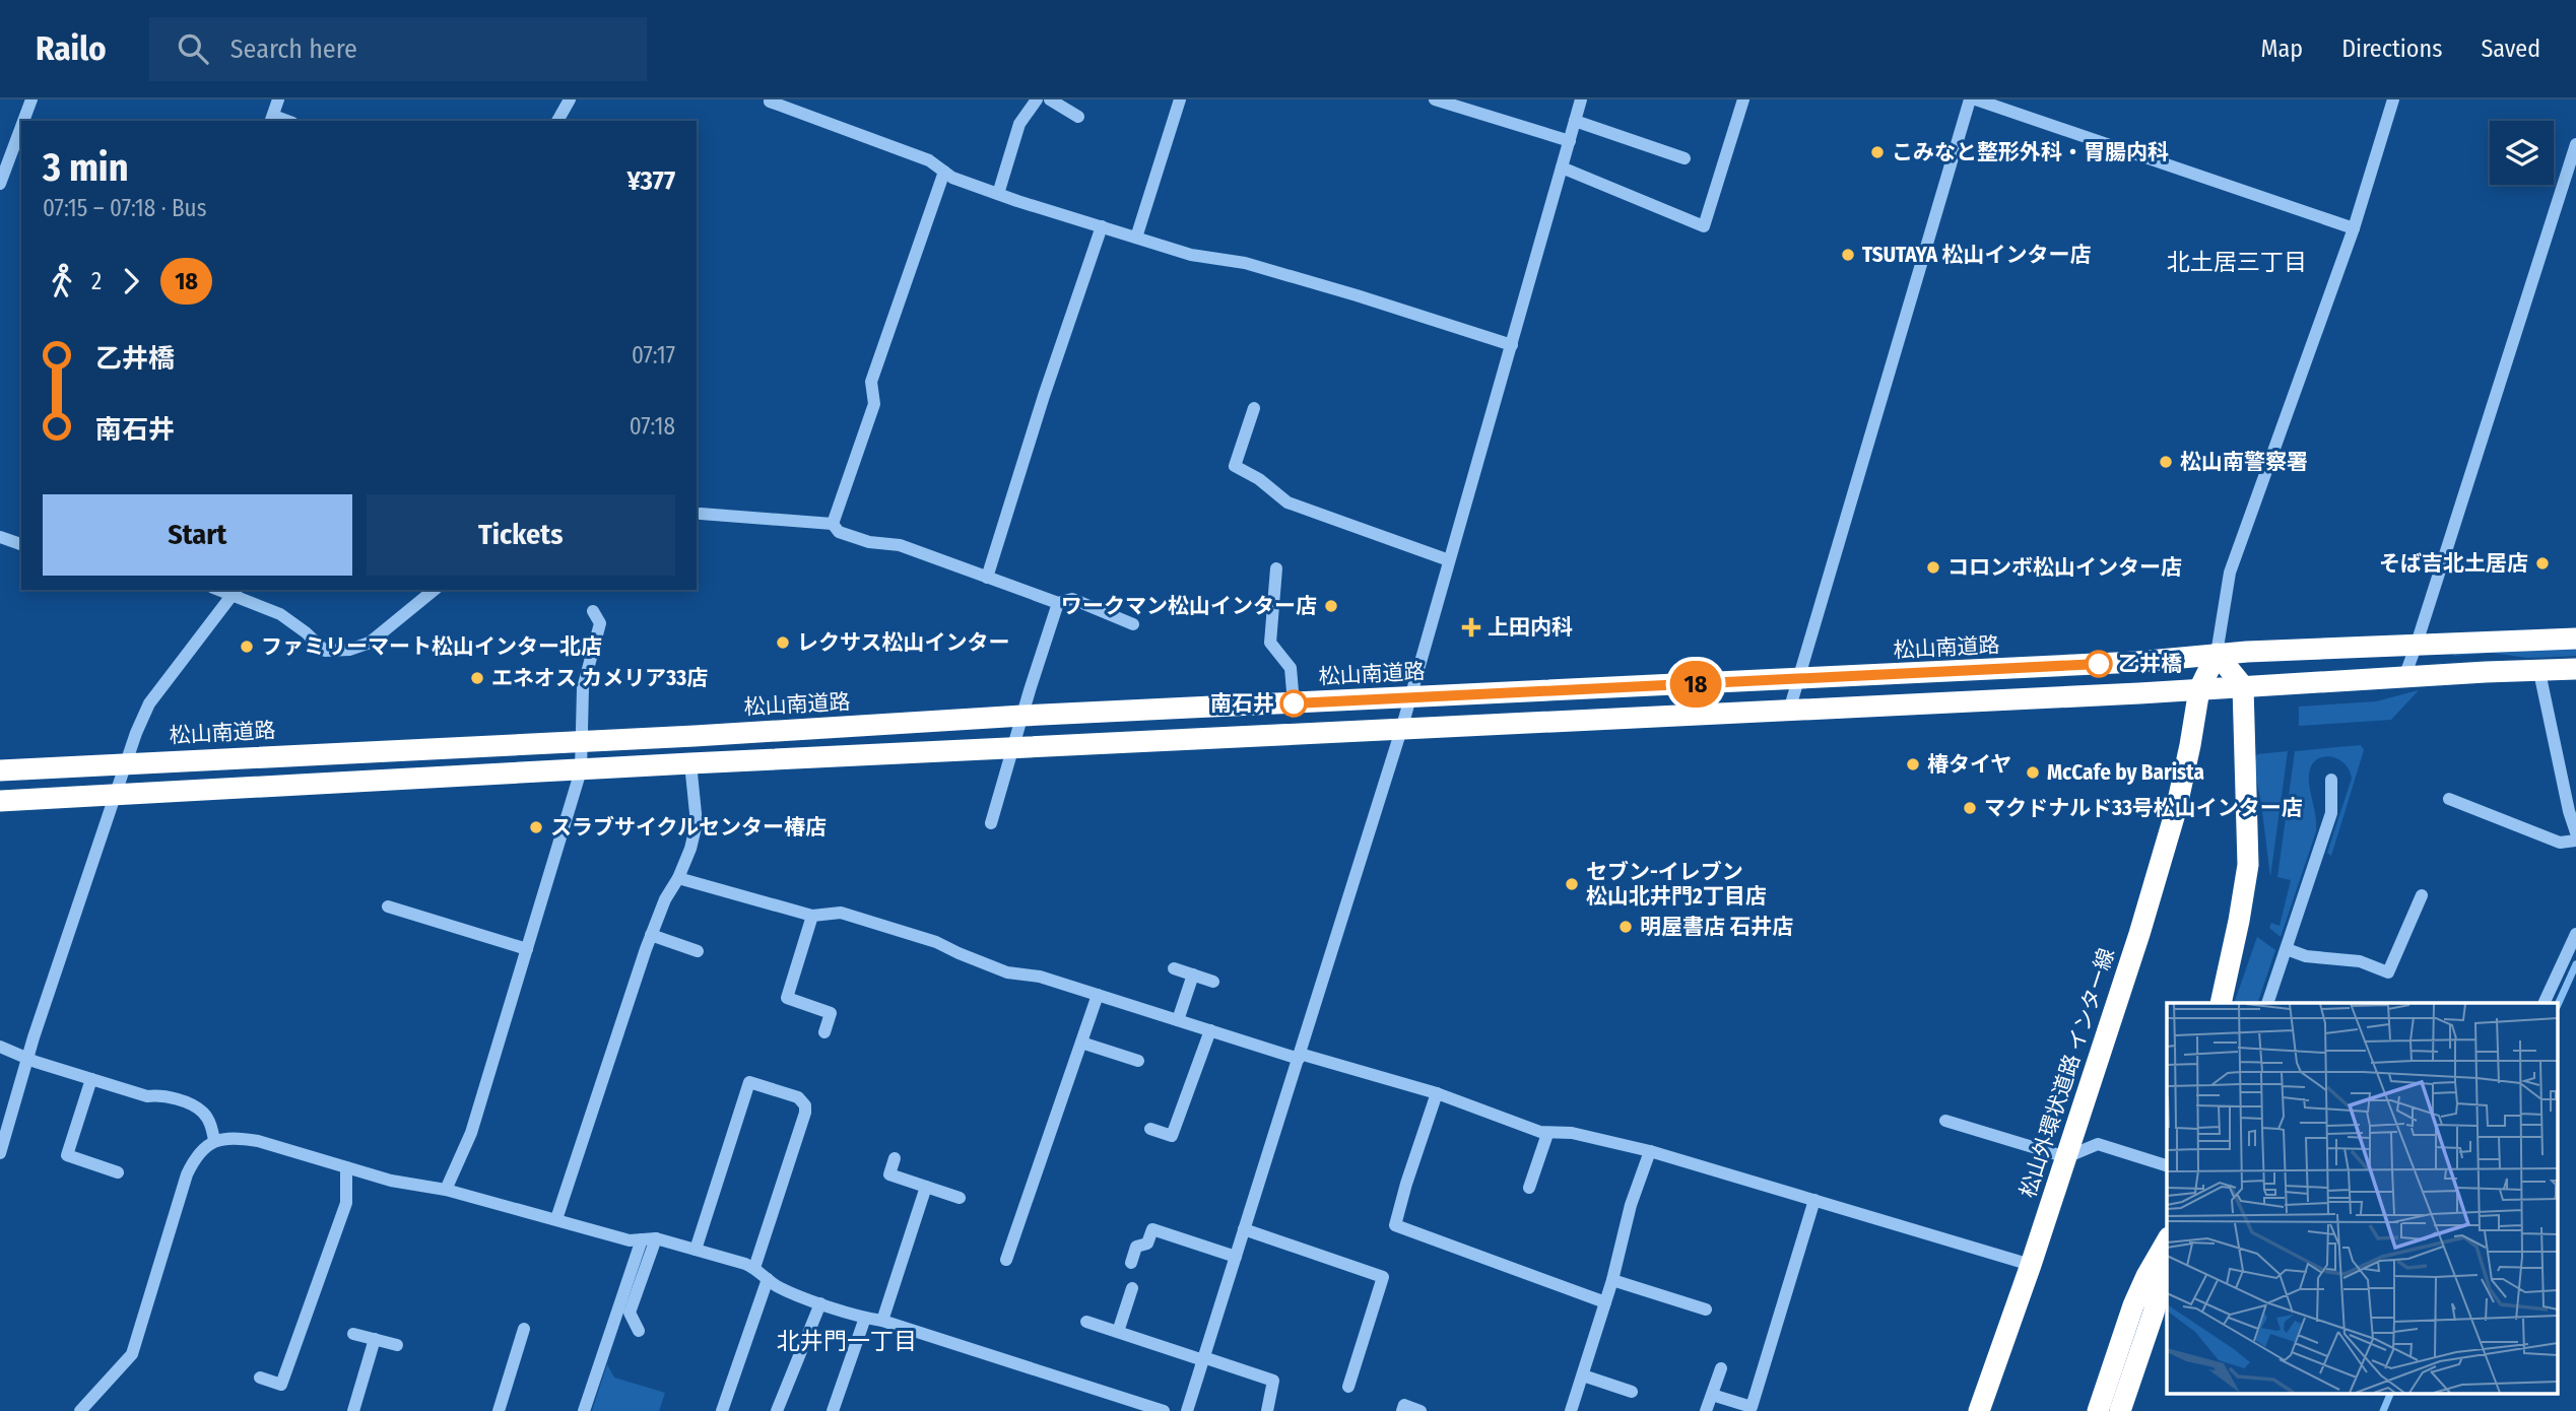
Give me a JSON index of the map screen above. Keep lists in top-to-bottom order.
{
  "streets": {
    "highway": ["松山南道路", "松山外環状道路 インター線"]
  },
  "crossings": [
    ["松山南道路", "松山外環状道路 インター線"]
  ],
  "districts": ["北土居三丁目", "北井門一丁目"],
  "places": {
    "other": [
      "こみなと整形外科・胃腸内科",
      "TSUTAYA 松山インター店",
      "松山南警察署",
      "そば吉北土居店",
      "コロンボ松山インター店",
      "ワークマン松山インター店",
      "レクサス松山インター",
      "ファミリーマート松山インター北店",
      "乙井橋",
      "エネオス カメリア33店",
      "南石井",
      "椿タイヤ",
      "McCafe by Barista",
      "マクドナルド33号松山インター店",
      "スラブサイクルセンター椿店",
      "セブン-イレブン 松山北井門2丁目店",
      "明屋書店 石井店"
    ],
    "health": ["上田内科"]
  },
  "lines": ["bus line 18"],
  "page": {
    "header": "Railo",
    "search": "Search here",
    "nav": ["Map", "Directions", "Saved"],
    "on_map": "18",
    "heading": ["3 min", "07:15 – 07:18 · Bus", "¥377"],
    "legs": ["2", "18"],
    "list": [
      {
        "name": "乙井橋",
        "value": "07:17"
      },
      {
        "name": "南石井",
        "value": "07:18"
      }
    ],
    "buttons": ["Start", "Tickets"]
  }
}
